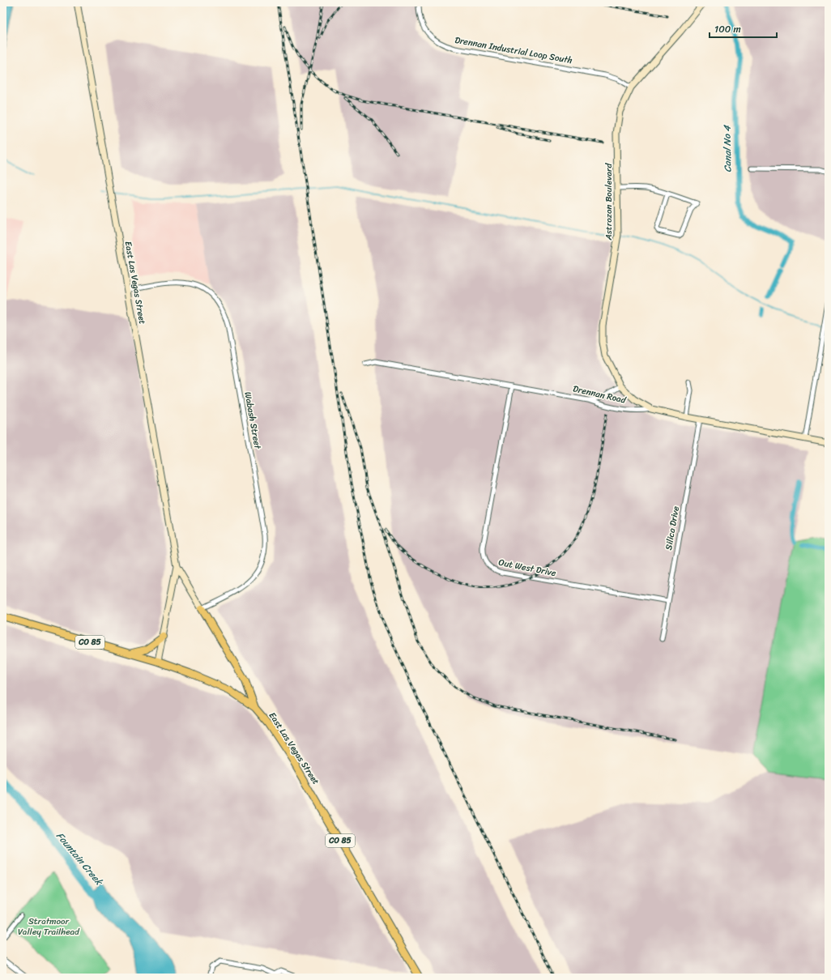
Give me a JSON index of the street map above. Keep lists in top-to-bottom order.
{
  "streets": {
    "main road": ["East Las Vegas Street", "CO 85"],
    "street": [
      "Drennan Industrial Loop South",
      "Astrozon Boulevard",
      "Drennan Road",
      "Wabash Street",
      "Silica Drive",
      "Out West Drive"
    ]
  },
  "crossings": [
    ["Drennan Industrial Loop South", "Astrozon Boulevard"],
    ["Astrozon Boulevard", "Drennan Road"],
    ["East Las Vegas Street", "Wabash Street"],
    ["East Las Vegas Street", "CO 85"],
    ["Drennan Road", "Silica Drive"],
    ["Drennan Road", "Out West Drive"],
    ["Silica Drive", "Out West Drive"]
  ],
  "water": ["Canal No 4", "Fountain Creek"],
  "parks": ["Stratmoor Valley Trailhead"],
  "scale_bar": "100 m"
}
